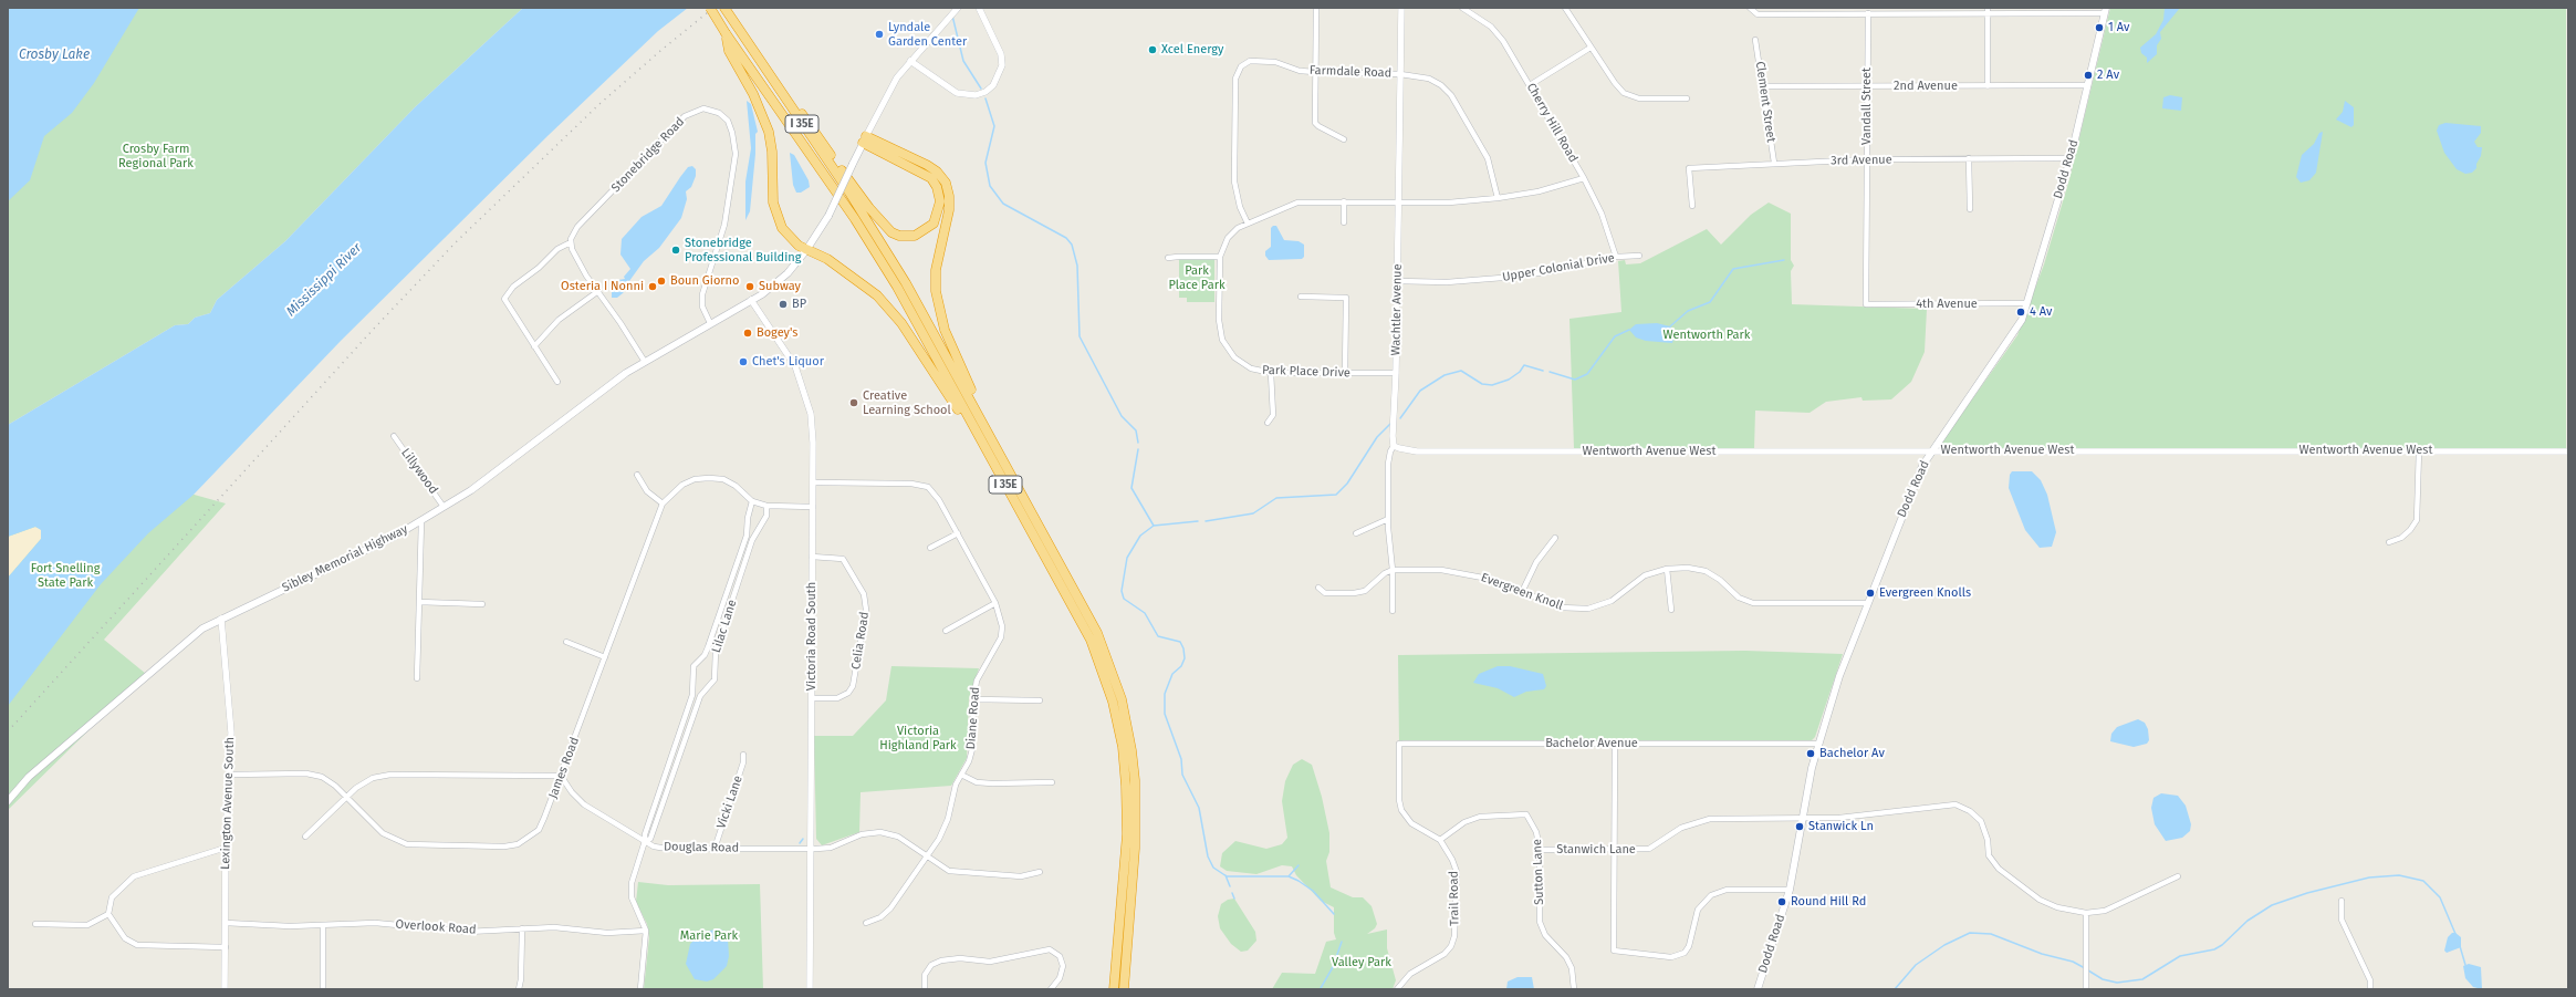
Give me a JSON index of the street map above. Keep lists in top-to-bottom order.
{
  "streets": {
    "highway": ["I 35E"],
    "main road": ["Dodd Road", "Sibley Memorial Highway"],
    "street": [
      "Farmdale Road",
      "2nd Avenue",
      "Clement Street",
      "Vandall Street",
      "Cherry Hill Road",
      "Stonebridge Road",
      "3rd Avenue",
      "Upper Colonial Drive",
      "4th Avenue",
      "Wachtler Avenue",
      "Park Place Drive",
      "Wentworth Avenue West",
      "Lillywood",
      "Evergreen Knoll",
      "Lilac Lane",
      "Victoria Road South",
      "Celia Road",
      "Diane Road",
      "Bachelor Avenue",
      "James Road",
      "Vicki Lane",
      "Lexington Avenue South",
      "Douglas Road",
      "Stanwich Lane",
      "Sutton Lane",
      "Trail Road",
      "Overlook Road"
    ]
  },
  "crossings": [
    ["Farmdale Road", "Wachtler Avenue"],
    ["Farmdale Road", "Park Place Drive"],
    ["2nd Avenue", "Clement Street"],
    ["2nd Avenue", "Vandall Street"],
    ["2nd Avenue", "Dodd Road"],
    ["Clement Street", "3rd Avenue"],
    ["Vandall Street", "3rd Avenue"],
    ["Vandall Street", "4th Avenue"],
    ["Cherry Hill Road", "Upper Colonial Drive"],
    ["Cherry Hill Road", "Park Place Drive"],
    ["Stonebridge Road", "Sibley Memorial Highway"],
    ["3rd Avenue", "Dodd Road"],
    ["Dodd Road", "4th Avenue"],
    ["Dodd Road", "Wentworth Avenue West"],
    ["Dodd Road", "Evergreen Knoll"],
    ["Dodd Road", "Bachelor Avenue"],
    ["Dodd Road", "Stanwich Lane"],
    ["Upper Colonial Drive", "Wachtler Avenue"],
    ["Wachtler Avenue", "Park Place Drive"],
    ["Wachtler Avenue", "Wentworth Avenue West"],
    ["Wachtler Avenue", "Evergreen Knoll"],
    ["Lillywood", "Sibley Memorial Highway"],
    ["Sibley Memorial Highway", "Victoria Road South"],
    ["Sibley Memorial Highway", "Lexington Avenue South"],
    ["Lilac Lane", "Douglas Road"],
    ["Lilac Lane", "Overlook Road"],
    ["Victoria Road South", "Celia Road"],
    ["Victoria Road South", "Diane Road"],
    ["Victoria Road South", "Douglas Road"],
    ["Diane Road", "Douglas Road"],
    ["Bachelor Avenue", "Trail Road"],
    ["James Road", "Douglas Road"],
    ["Vicki Lane", "Douglas Road"],
    ["Lexington Avenue South", "Overlook Road"],
    ["Stanwich Lane", "Sutton Lane"],
    ["Sutton Lane", "Trail Road"]
  ],
  "water": ["Crosby Lake", "Mississippi River"],
  "parks": [
    "Crosby Farm Regional Park",
    "Park Place Park",
    "Wentworth Park",
    "Fort Snelling State Park",
    "Victoria Highland Park",
    "Marie Park",
    "Valley Park"
  ],
  "places": [
    "1 Av",
    "Lyndale Garden Center",
    "Xcel Energy",
    "2 Av",
    "Stonebridge Professional Building",
    "Boun Giorno",
    "Osteria I Nonni",
    "Subway",
    "BP",
    "4 Av",
    "Bogey's",
    "Chet's Liquor",
    "Creative Learning School",
    "Evergreen Knolls",
    "Bachelor Av",
    "Stanwick Ln",
    "Round Hill Rd"
  ]
}
